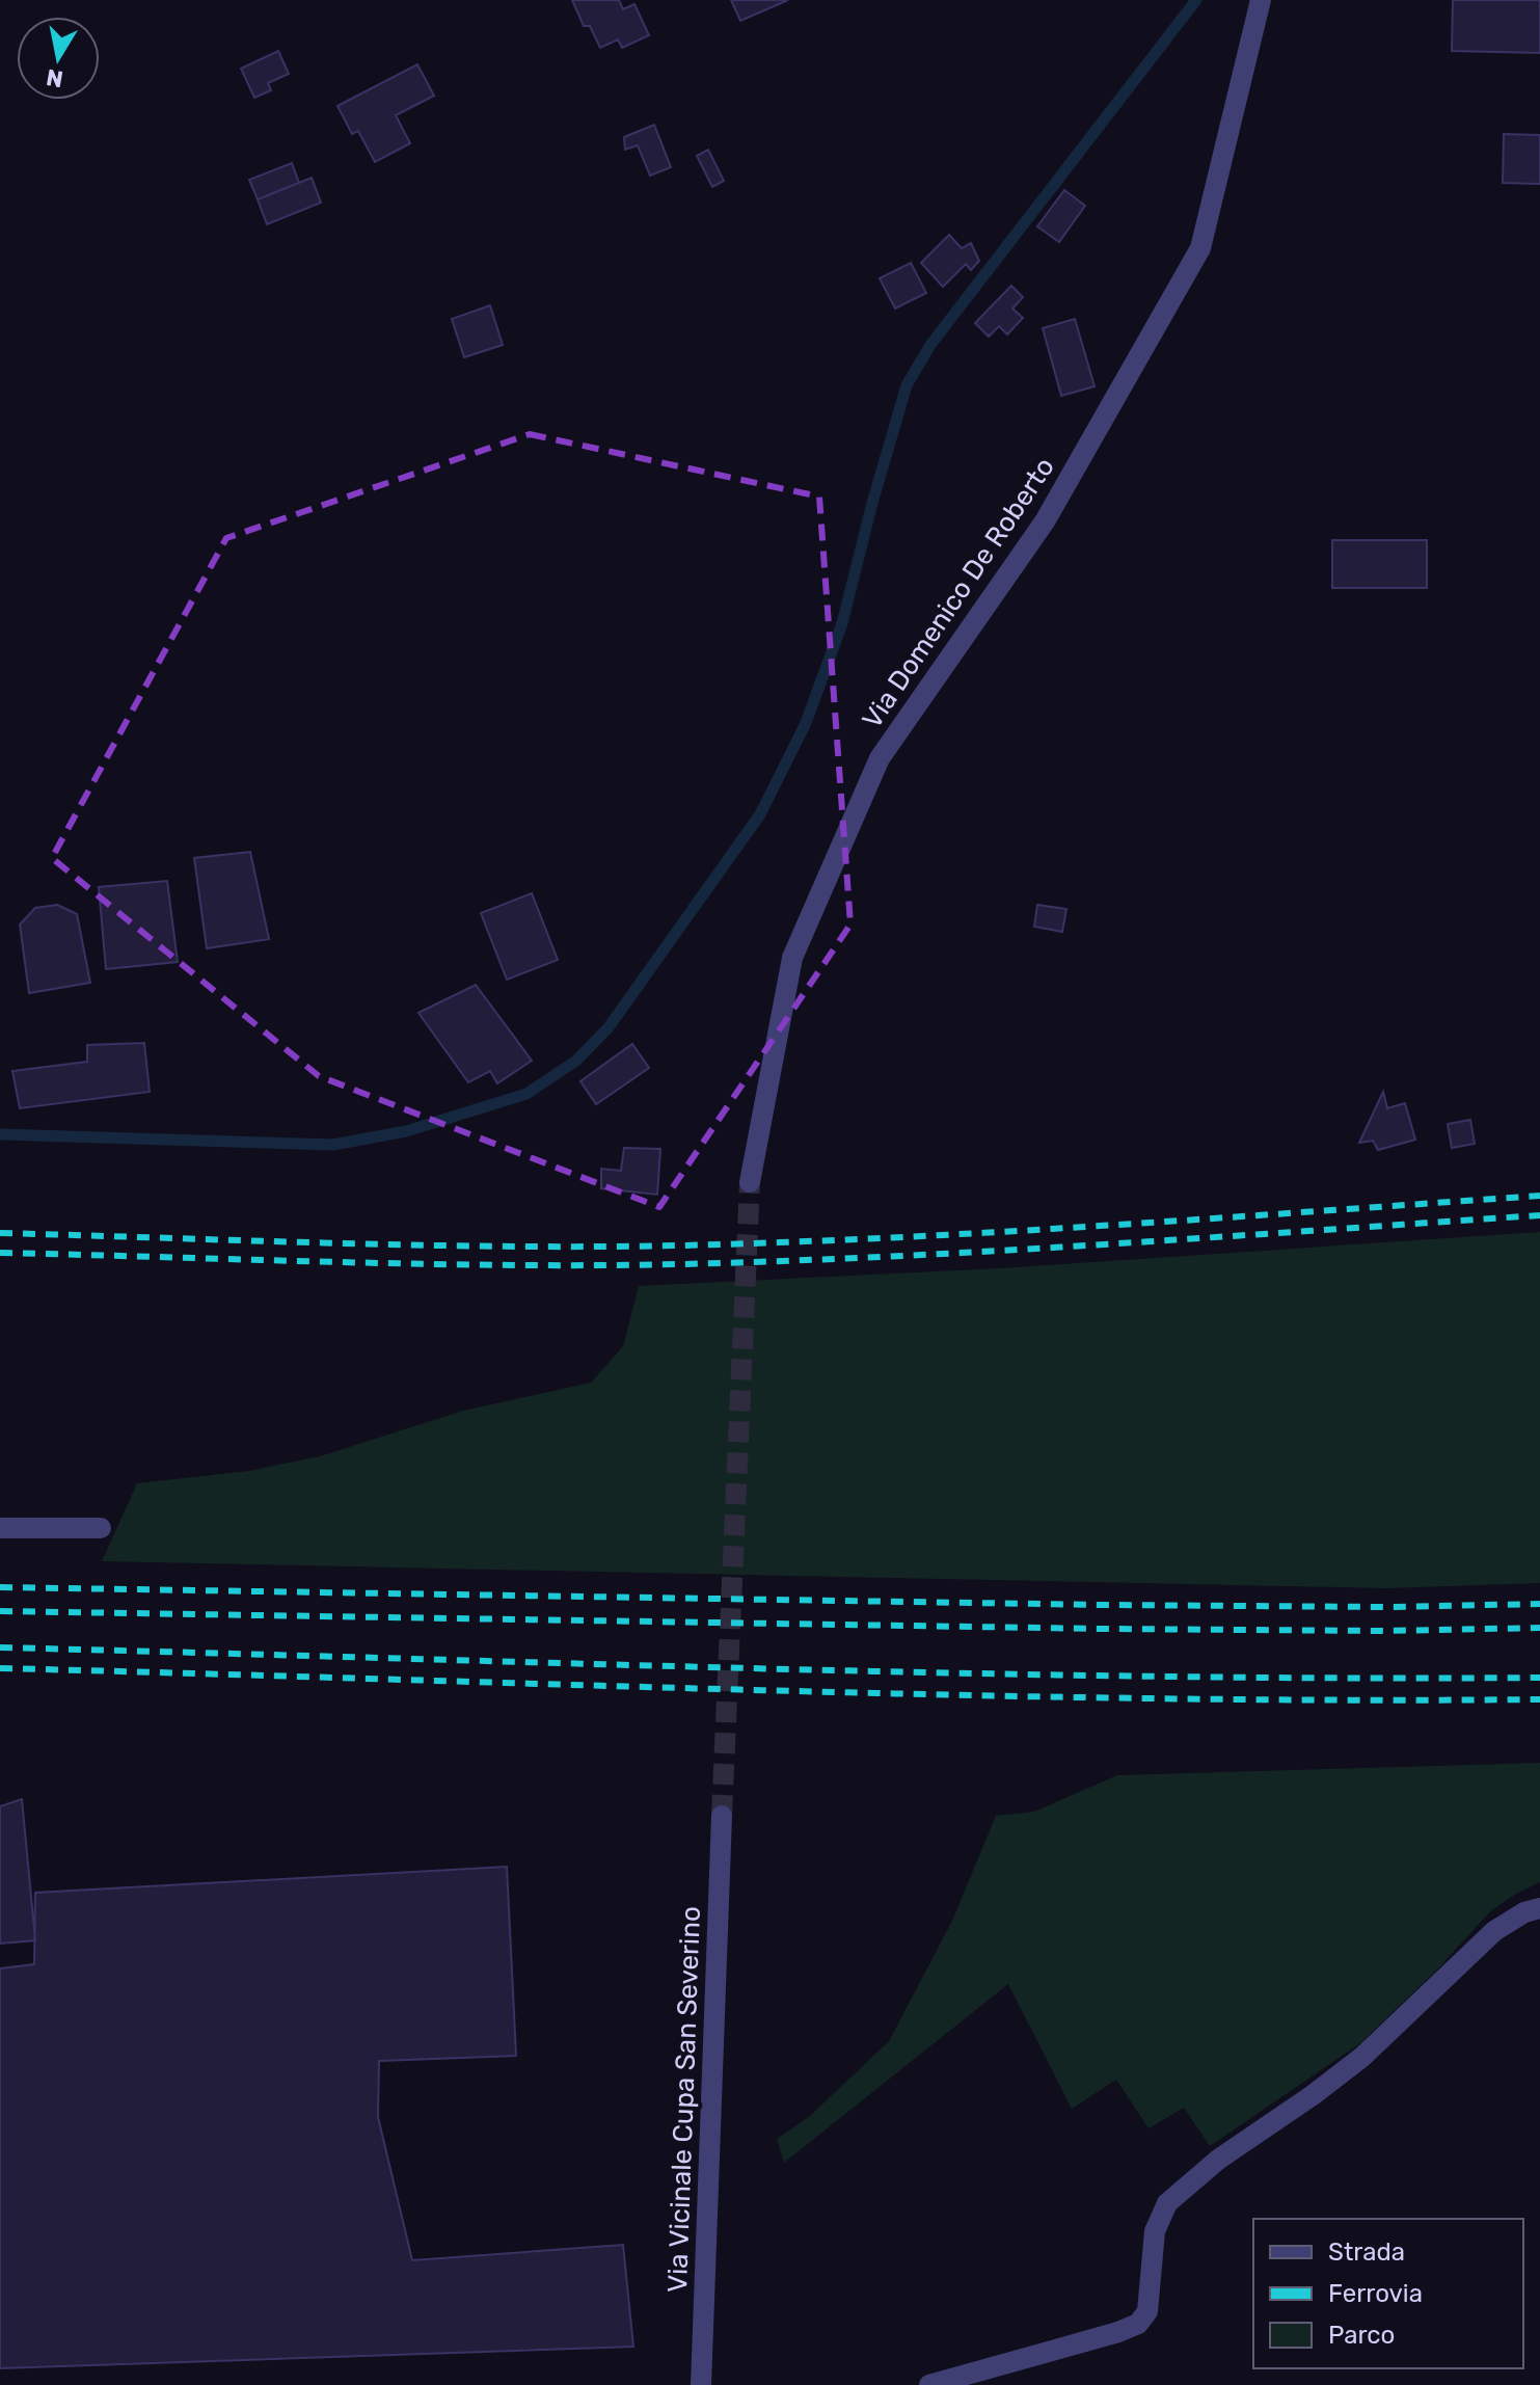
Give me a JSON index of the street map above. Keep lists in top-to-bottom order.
{
  "streets": {
    "street": ["Via Domenico De Roberto", "Via Vicinale Cupa San Severino"]
  },
  "legend": ["Strada", "Ferrovia", "Parco"],
  "north": "bottom"
}
